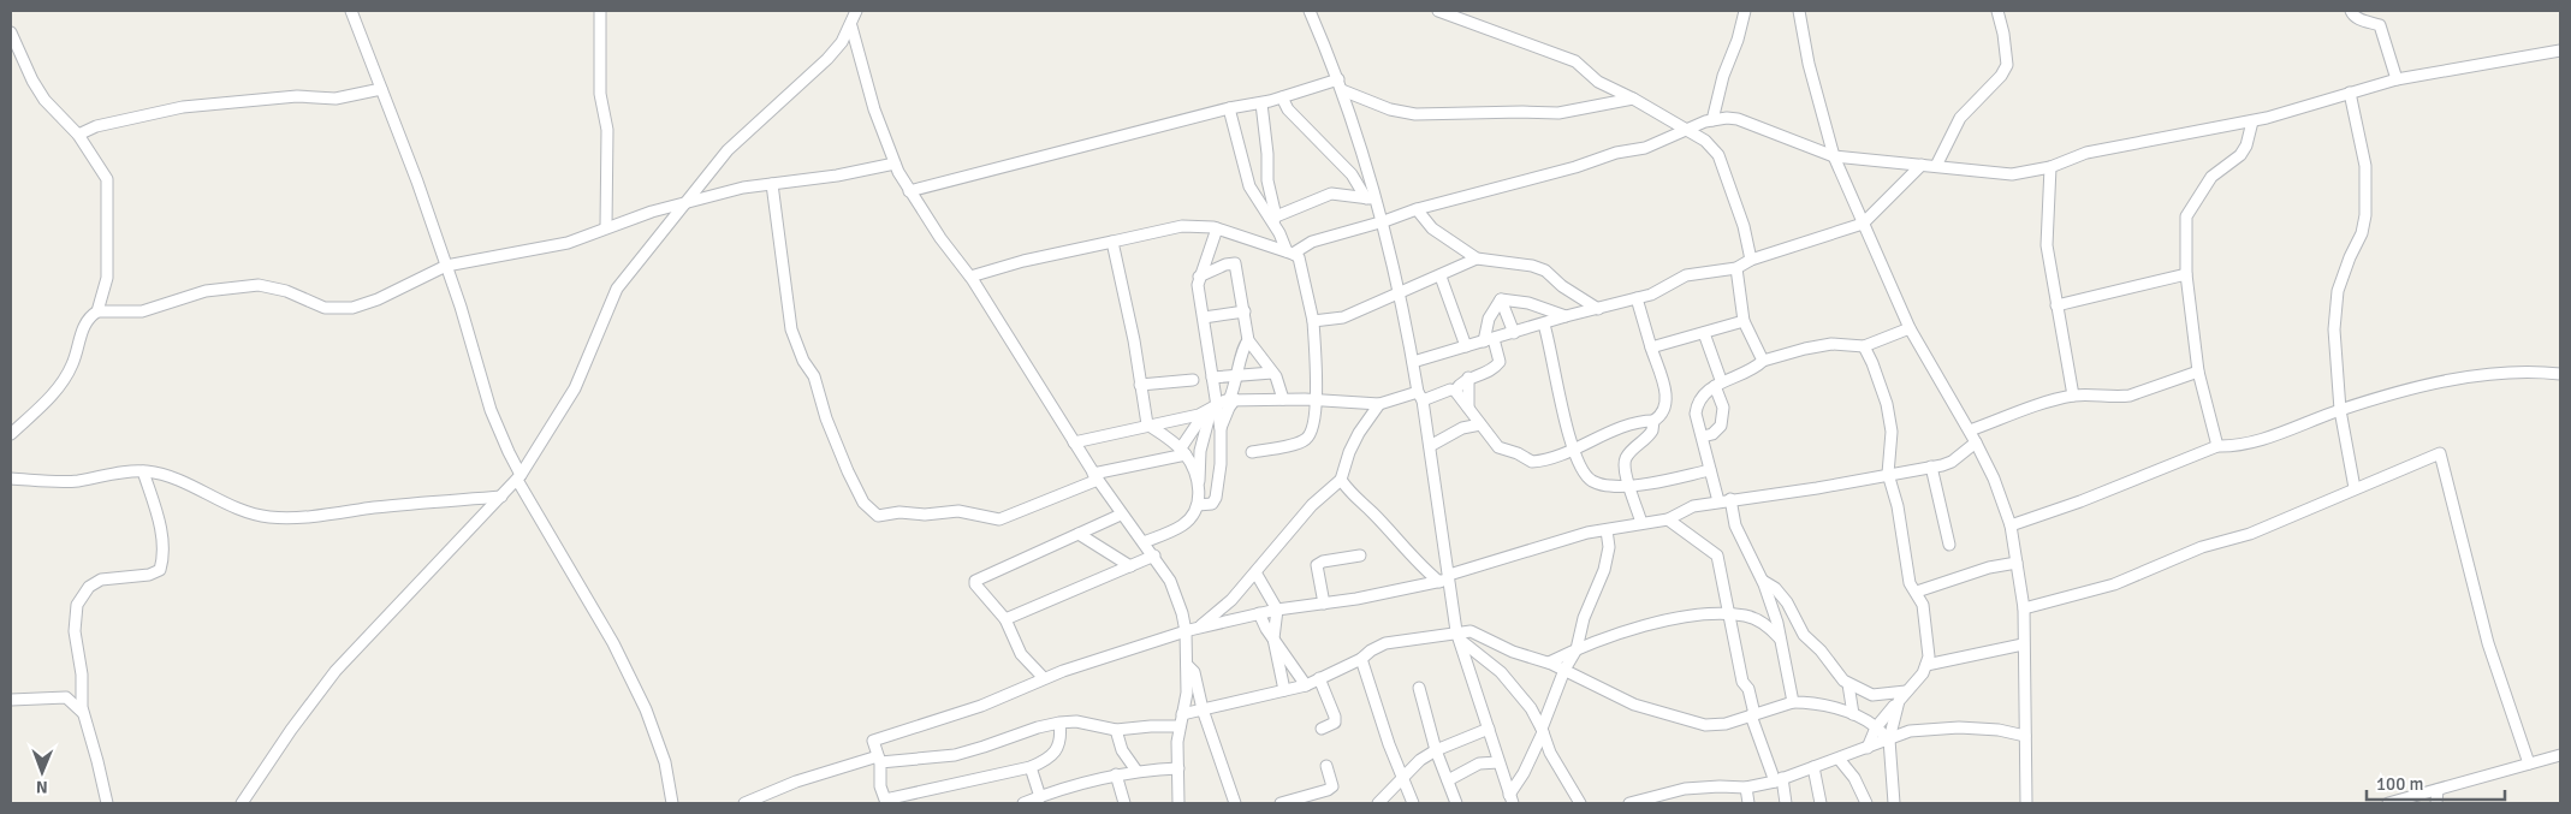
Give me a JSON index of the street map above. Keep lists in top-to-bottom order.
{
  "scale_bar": "100 m",
  "north": "bottom"
}
